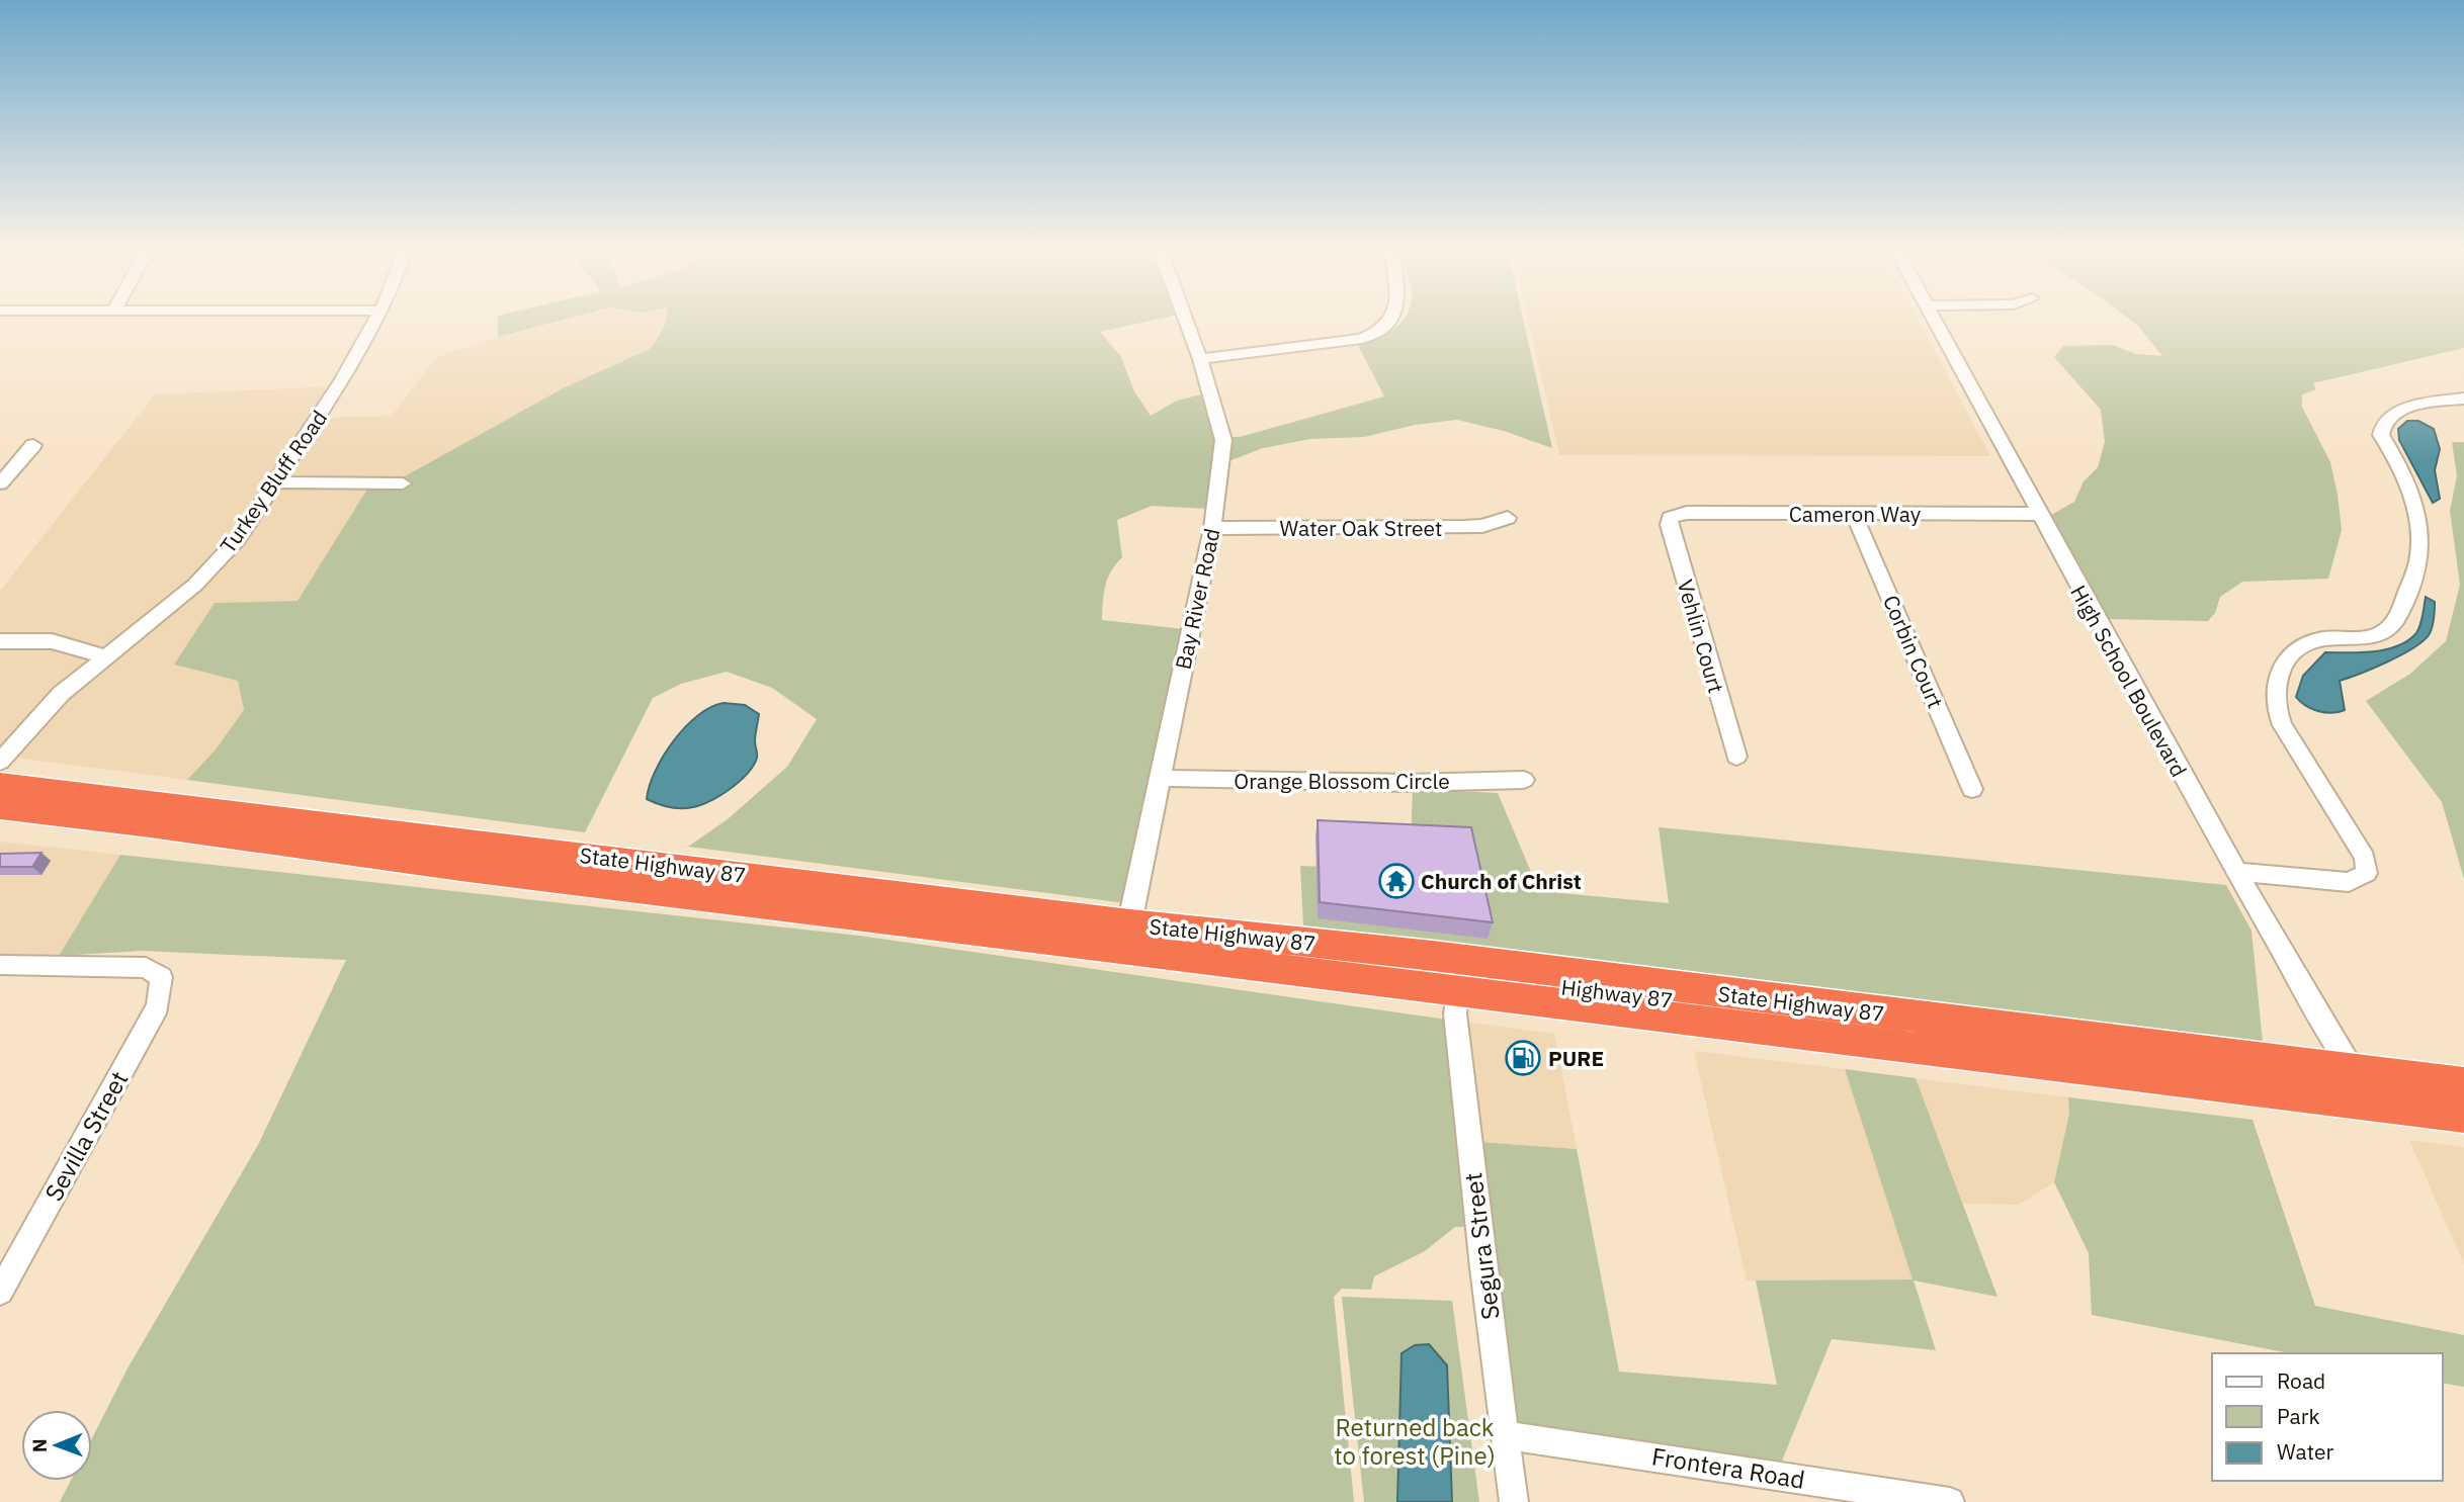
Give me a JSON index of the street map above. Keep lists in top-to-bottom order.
{
  "streets": {
    "highway": ["State Highway 87"],
    "street": [
      "Turkey Bluff Road",
      "Cameron Way",
      "Water Oak Street",
      "Bay River Road",
      "Vehlin Court",
      "Corbin Court",
      "High School Boulevard",
      "Orange Blossom Circle",
      "Highway 87",
      "Sevilla Street",
      "Segura Street",
      "Frontera Road"
    ]
  },
  "crossings": [
    ["Cameron Way", "Vehlin Court"],
    ["Cameron Way", "Corbin Court"],
    ["Cameron Way", "High School Boulevard"],
    ["Water Oak Street", "Bay River Road"],
    ["Bay River Road", "Orange Blossom Circle"],
    ["Bay River Road", "State Highway 87"],
    ["High School Boulevard", "State Highway 87"],
    ["State Highway 87", "Highway 87"],
    ["Highway 87", "Segura Street"],
    ["Segura Street", "Frontera Road"]
  ],
  "parks": ["Returned back to forest (Pine)"],
  "places": {
    "temple": ["Church of Christ"],
    "fuel station": ["PURE"]
  },
  "legend": ["Road", "Park", "Water"],
  "north": "left"
}
